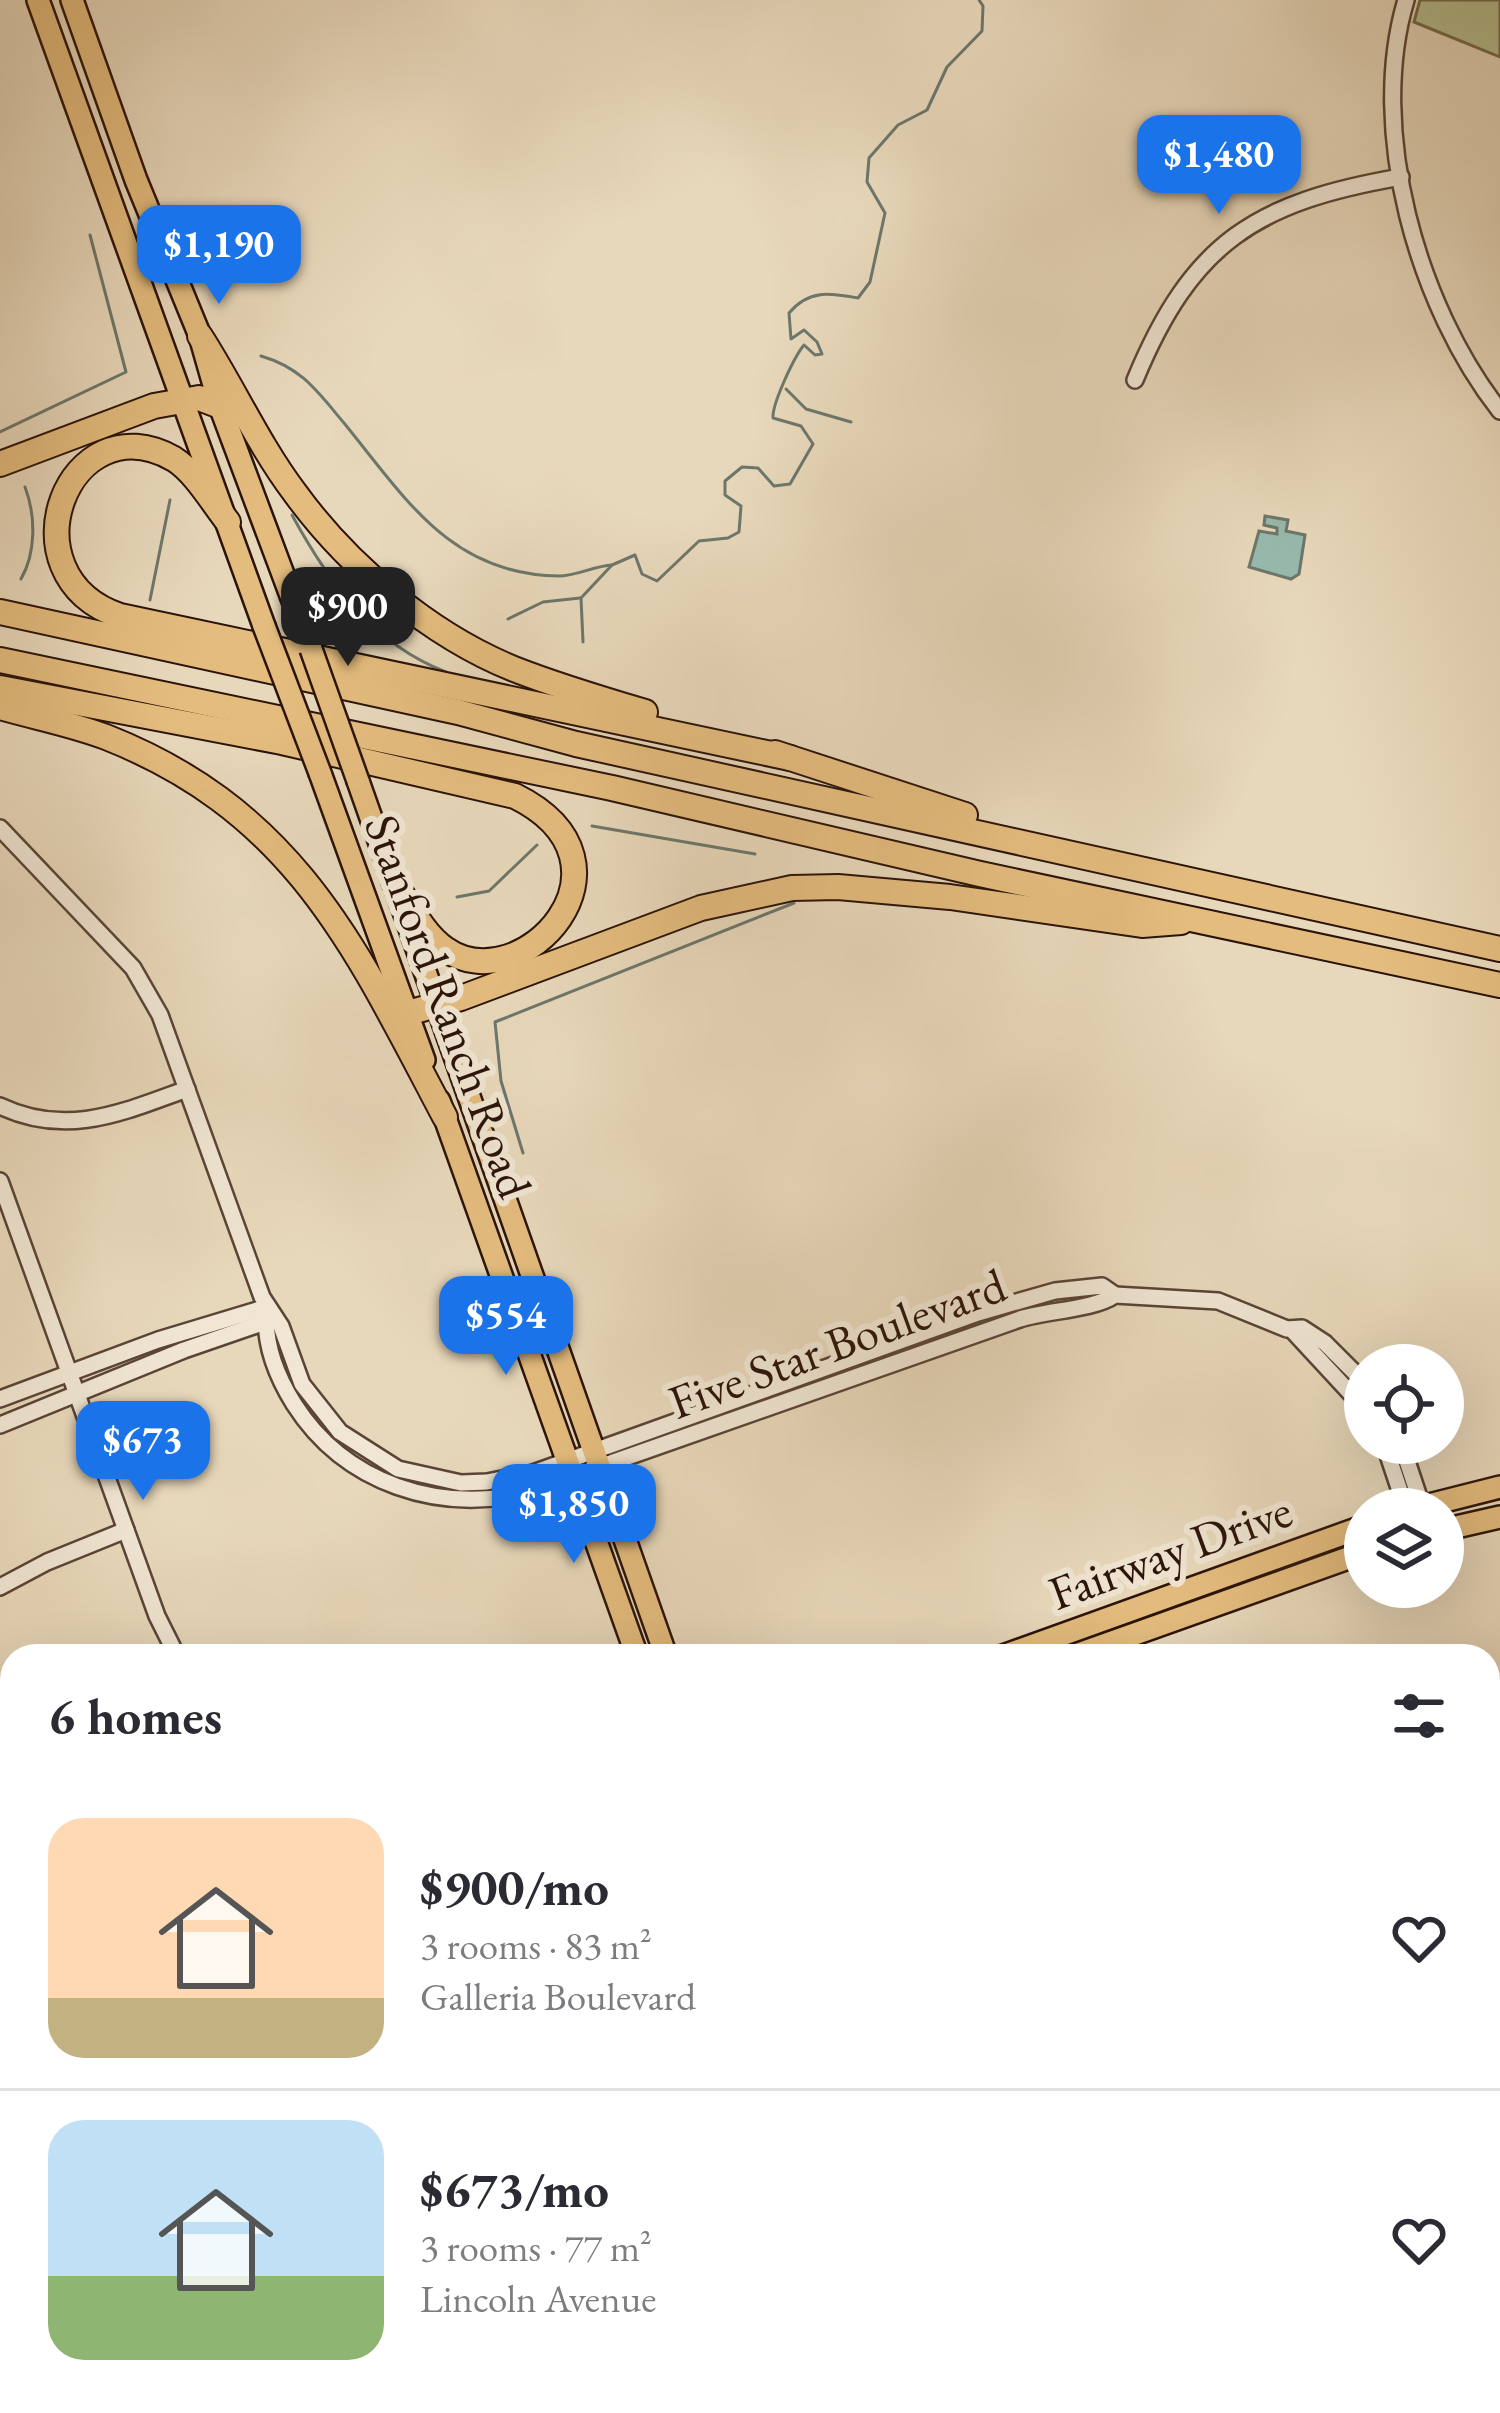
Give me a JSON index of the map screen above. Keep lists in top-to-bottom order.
{
  "streets": {
    "main road": ["Stanford Ranch Road", "Fairway Drive"],
    "street": ["Five Star Boulevard"]
  },
  "crossings": [
    ["Stanford Ranch Road", "Five Star Boulevard"]
  ],
  "page": {
    "price": [
      "$1,480",
      "$1,190",
      "$900",
      "$554",
      "$673",
      "$1,850"
    ],
    "heading": "6 homes",
    "list": [
      {
        "name": "$900/mo",
        "note": "3 rooms · 83 m² · Galleria Boulevard"
      },
      {
        "name": "$673/mo",
        "note": "3 rooms · 77 m² · Lincoln Avenue"
      }
    ]
  }
}
